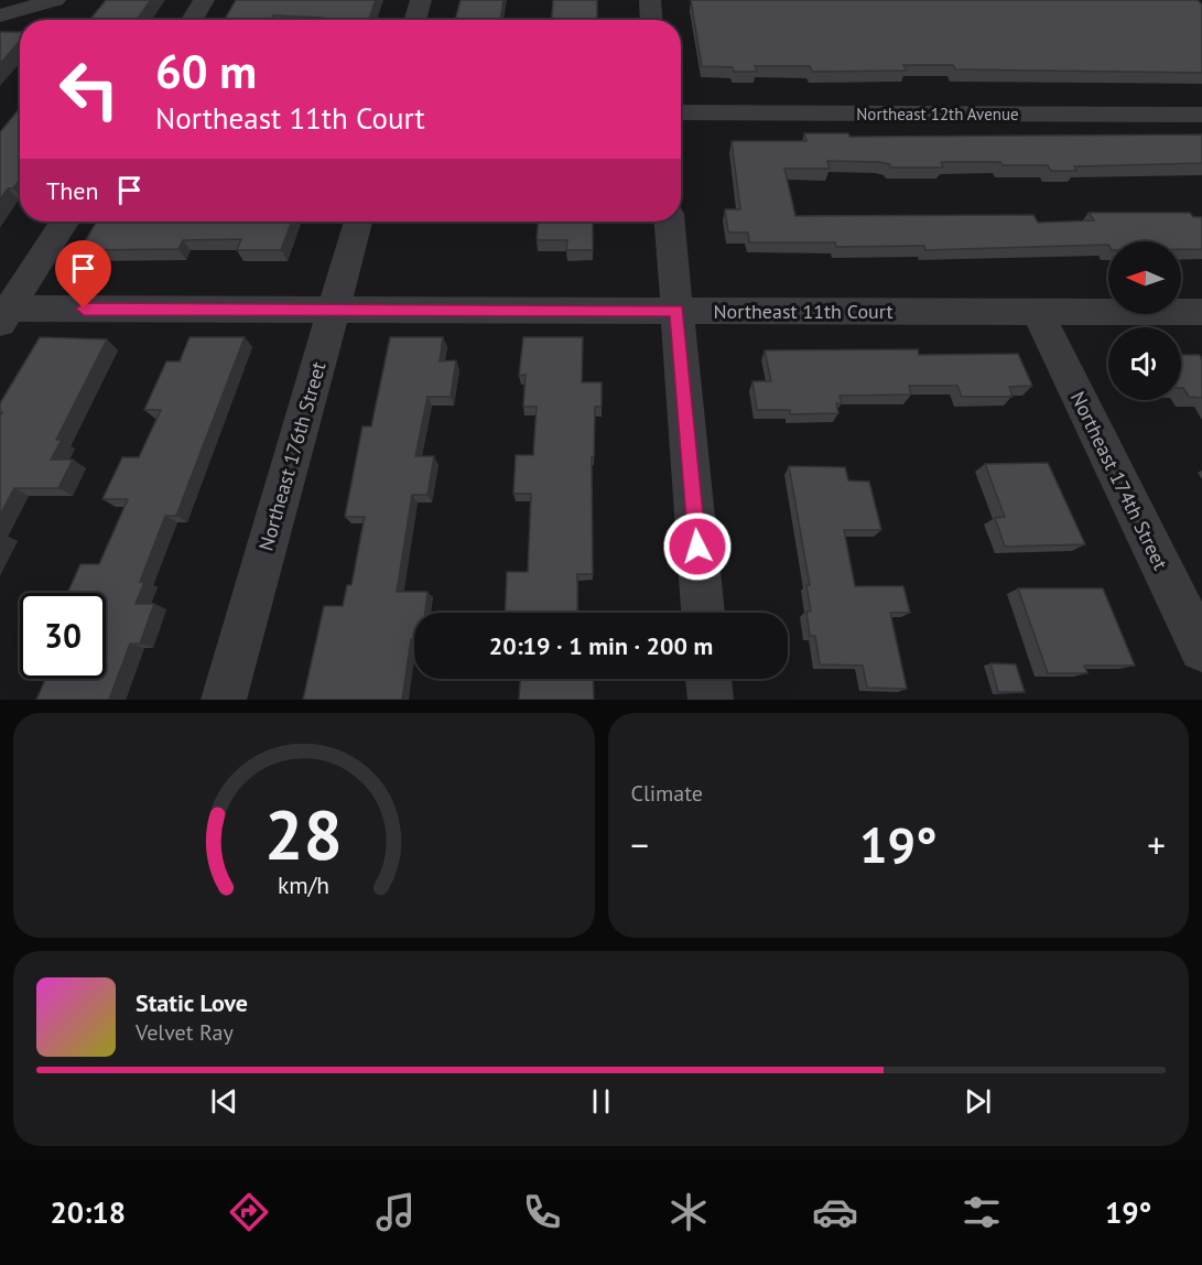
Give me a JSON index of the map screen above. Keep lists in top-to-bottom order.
{
  "streets": {
    "street": [
      "Northeast 12th Avenue",
      "Northeast 11th Court",
      "Northeast 176th Street",
      "Northeast 174th Street"
    ]
  },
  "crossings": [
    ["Northeast 11th Court", "Northeast 176th Street"],
    ["Northeast 11th Court", "Northeast 174th Street"]
  ],
  "north": "left",
  "page": {
    "turn": ["60 m", "Northeast 11th Court"],
    "then": "Then",
    "limit": "30",
    "trip": "20:19 · 1 min · 200 m",
    "tile": "Climate",
    "heat": ["−", "19°", "+"],
    "song": ["Static Love", "Velvet Ray"],
    "tabs": ["20:18", "19°"],
    "gauge": ["28", "km/h"]
  }
}
